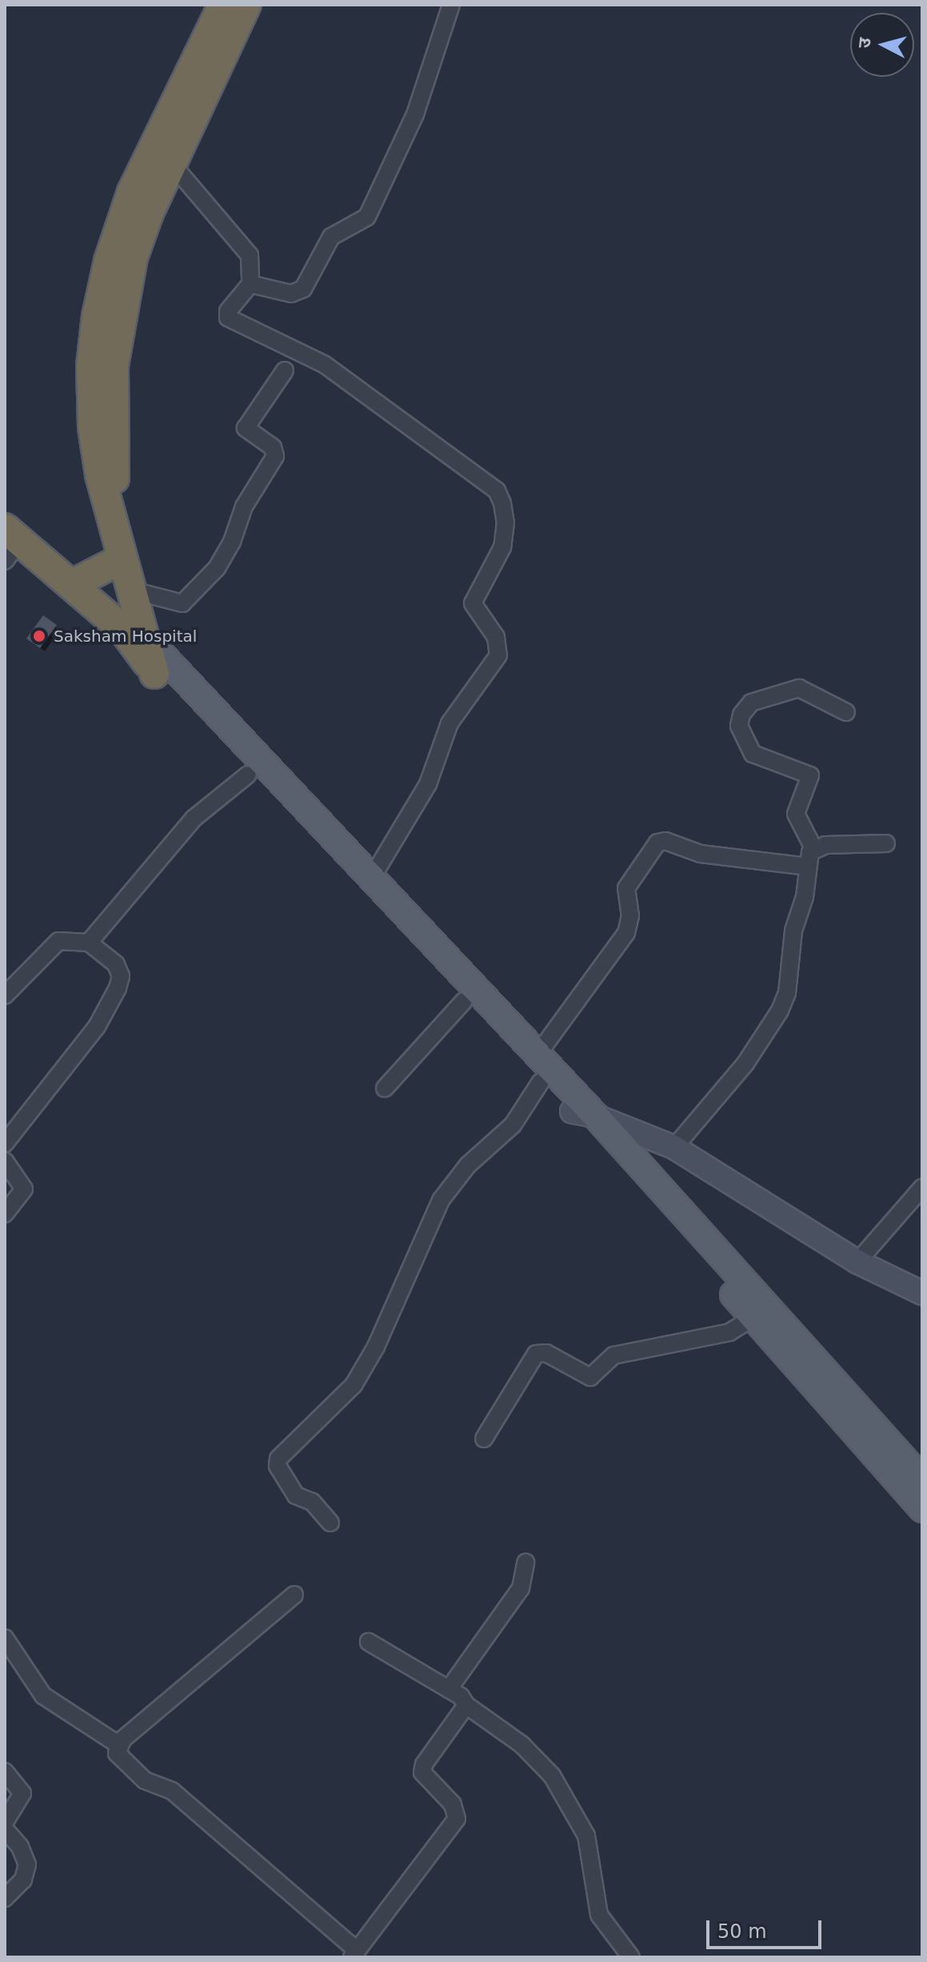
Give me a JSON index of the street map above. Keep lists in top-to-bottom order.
{
  "places": ["Saksham Hospital"],
  "scale_bar": "50 m",
  "north": "left"
}
